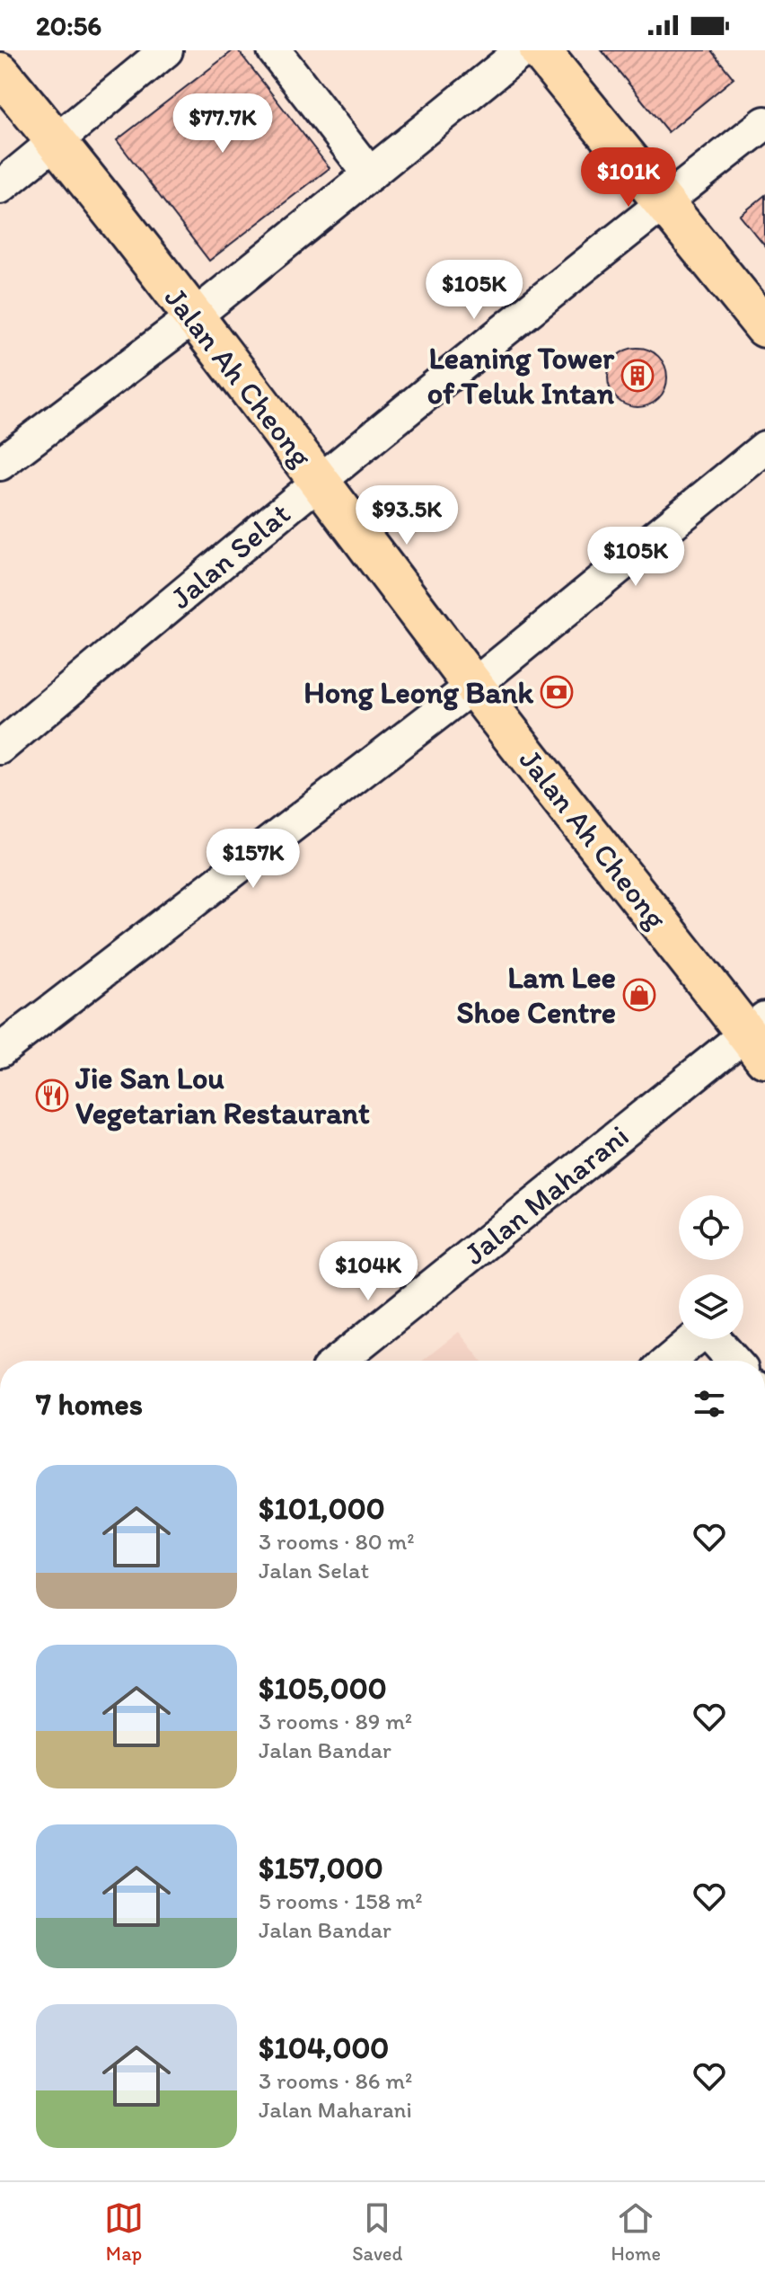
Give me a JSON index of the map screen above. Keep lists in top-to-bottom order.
{
  "streets": {
    "main road": ["Jalan Ah Cheong"],
    "street": ["Jalan Selat", "Jalan Maharani"]
  },
  "crossings": [
    ["Jalan Ah Cheong", "Jalan Selat"],
    ["Jalan Ah Cheong", "Jalan Maharani"]
  ],
  "places": {
    "building": ["Leaning Tower of Teluk Intan"],
    "bank": ["Hong Leong Bank"],
    "shop": ["Lam Lee Shoe Centre"],
    "restaurant": ["Jie San Lou Vegetarian Restaurant"]
  },
  "page": {
    "status": "20:56",
    "price": [
      "$77.7K",
      "$101K",
      "$105K",
      "$93.5K",
      "$105K",
      "$157K",
      "$104K"
    ],
    "heading": "7 homes",
    "list": [
      {
        "name": "$101,000",
        "note": "3 rooms · 80 m² · Jalan Selat"
      },
      {
        "name": "$105,000",
        "note": "3 rooms · 89 m² · Jalan Bandar"
      },
      {
        "name": "$157,000",
        "note": "5 rooms · 158 m² · Jalan Bandar"
      },
      {
        "name": "$104,000",
        "note": "3 rooms · 86 m² · Jalan Maharani"
      }
    ],
    "tabs": ["Map", "Saved", "Home"]
  }
}
